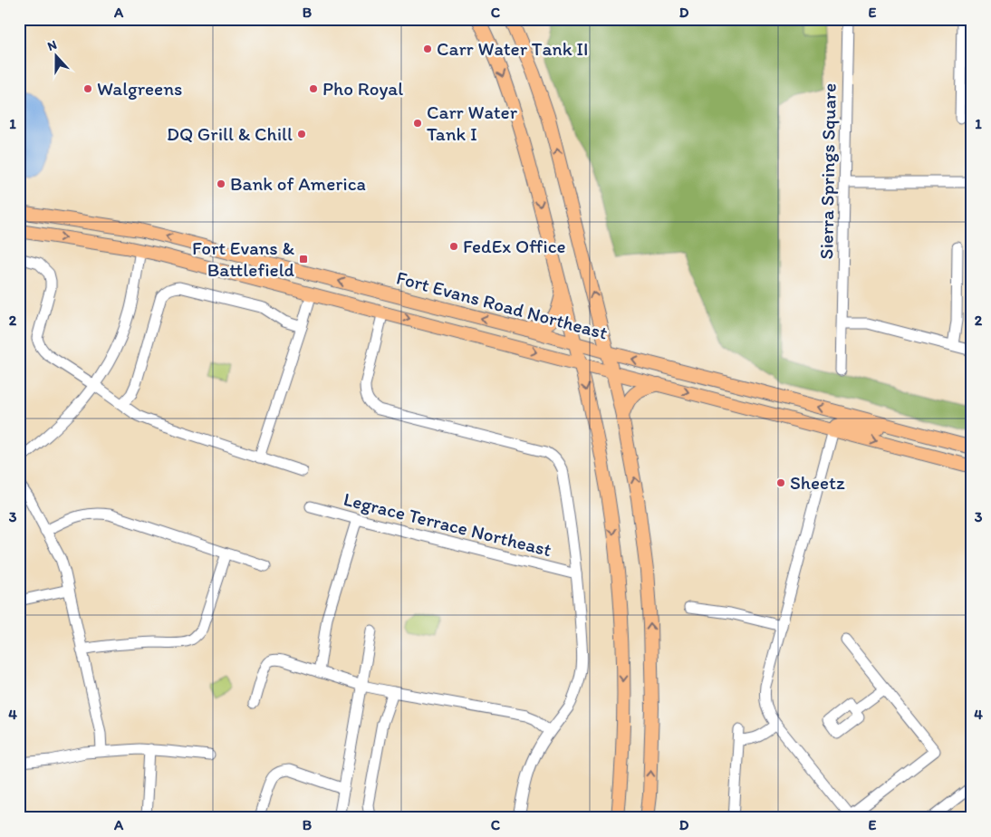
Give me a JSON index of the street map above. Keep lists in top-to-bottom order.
{
  "streets": {
    "main road": ["Fort Evans Road Northeast"],
    "street": ["Sierra Springs Square", "Legrace Terrace Northeast"]
  },
  "places": {
    "other": [
      "Carr Water Tank II",
      "Walgreens",
      "Pho Royal",
      "Carr Water Tank I",
      "DQ Grill & Chill",
      "Bank of America",
      "FedEx Office",
      "Sheetz"
    ],
    "transit": ["Fort Evans & Battlefield"]
  },
  "north": "top",
  "grid": {
    "columns": [
      "A",
      "B",
      "C",
      "D",
      "E"
    ],
    "rows": [
      "1",
      "2",
      "3",
      "4"
    ]
  }
}
